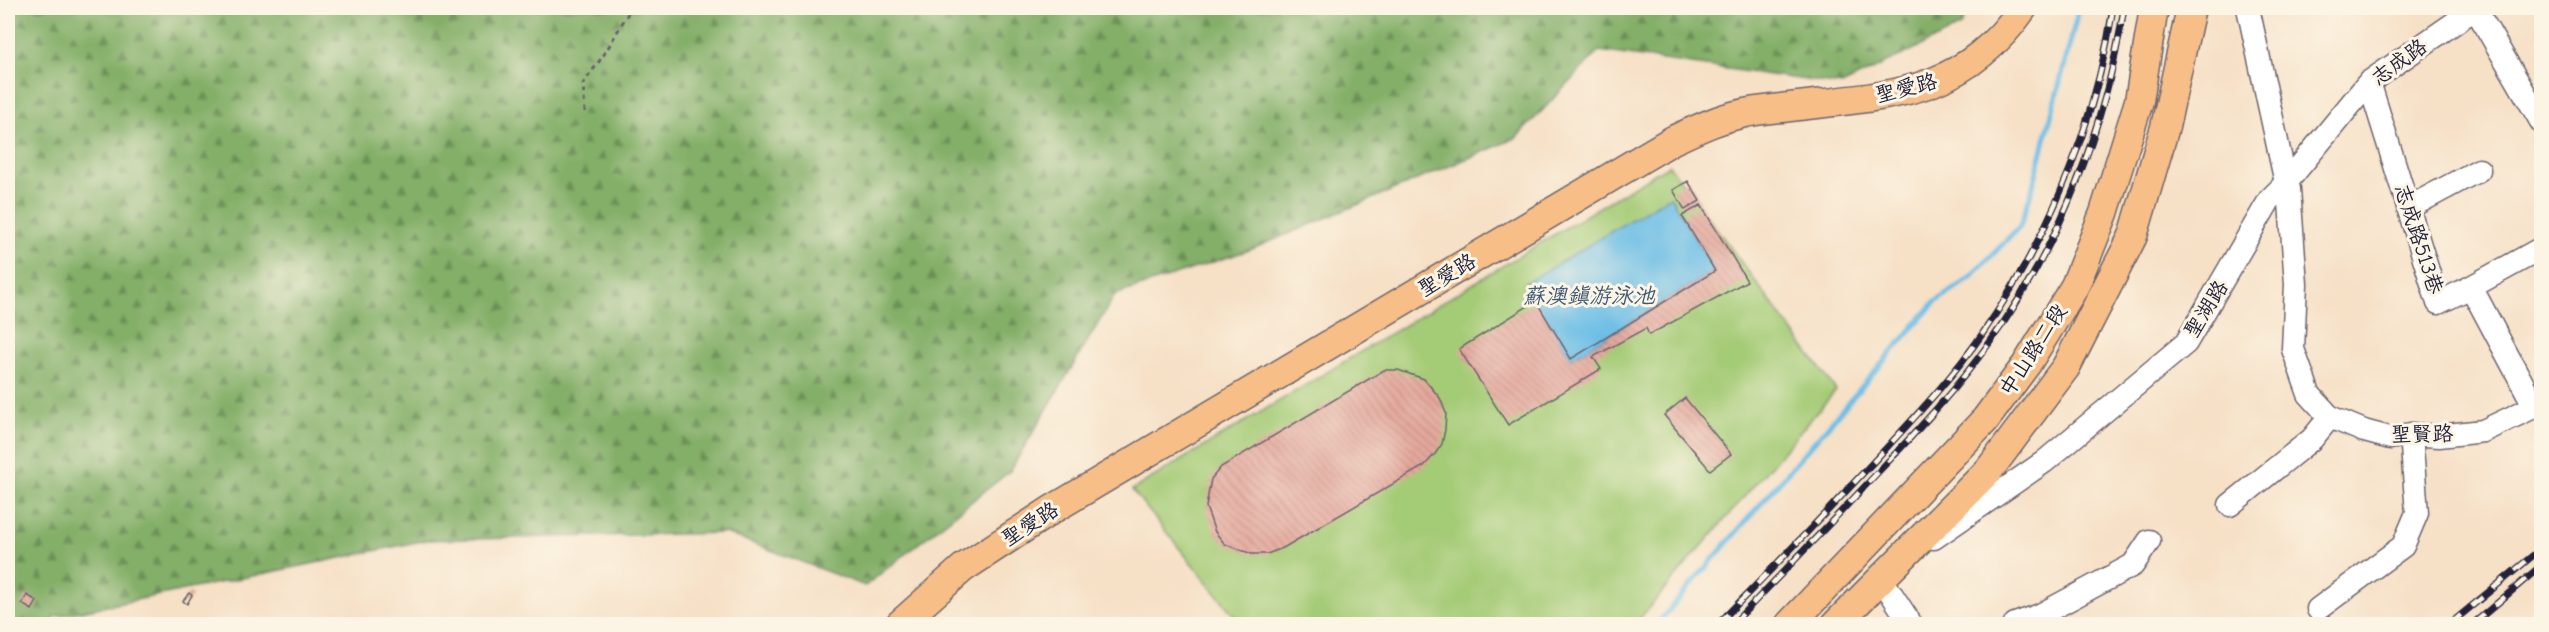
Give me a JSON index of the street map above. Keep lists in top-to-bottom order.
{
  "streets": {
    "main road": ["聖愛路", "中山路二段"],
    "street": [
      "志成路",
      "志成路513巷",
      "聖湖路",
      "聖賢路"
    ]
  },
  "crossings": [
    ["志成路", "志成路513巷"],
    ["志成路", "聖湖路"],
    ["志成路", "聖賢路"],
    ["志成路513巷", "聖賢路"],
    ["聖湖路", "中山路二段"],
    ["聖湖路", "聖賢路"]
  ],
  "water": ["蘇澳鎮游泳池"]
}
